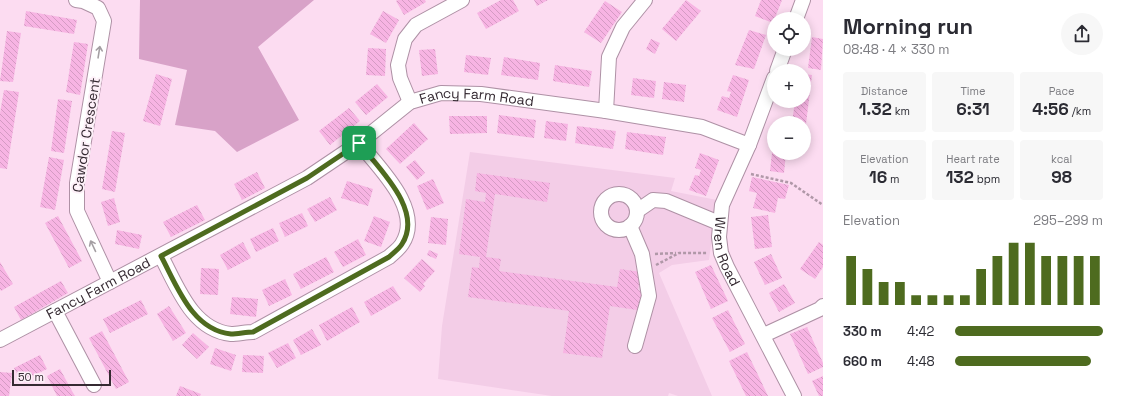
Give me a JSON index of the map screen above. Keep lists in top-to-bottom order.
{
  "streets": {
    "street": ["Fancy Farm Road", "Cawdor Crescent", "Wren Road"]
  },
  "crossings": [
    ["Fancy Farm Road", "Cawdor Crescent"],
    ["Fancy Farm Road", "Wren Road"]
  ],
  "one_way": ["Cawdor Crescent"],
  "scale_bar": "50 m",
  "page": {
    "heading": ["Morning run", "08:48 · 4 × 330 m"],
    "map_buttons": ["+", "−"],
    "stats": [
      ["Distance", "1.32 km"],
      ["Time", "6:31"],
      ["Pace", "4:56 /km"],
      ["Elevation", "16 m"],
      ["Heart rate", "132 bpm"],
      ["kcal", "98"]
    ],
    "chart": ["Elevation", "295–299 m"],
    "list": [
      {
        "name": "330 m",
        "note": "4:42"
      },
      {
        "name": "660 m",
        "note": "4:48"
      }
    ],
    "scale": "50 m"
  }
}
